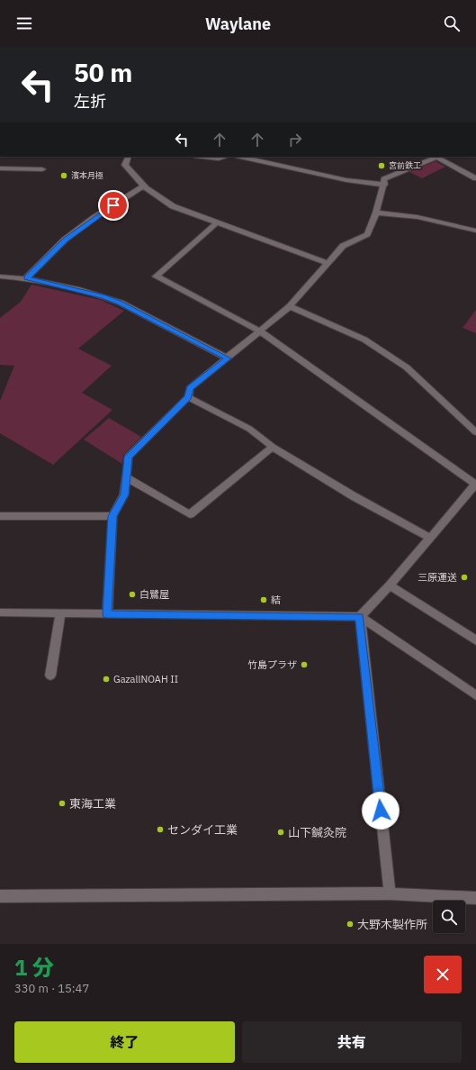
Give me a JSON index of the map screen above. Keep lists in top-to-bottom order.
{
  "places": [
    "宮前鉄工",
    "濱本月極",
    "三原運送",
    "白鷺屋",
    "結",
    "竹島プラザ",
    "GazallNOAH II",
    "東海工業",
    "センダイ工業",
    "山下鍼灸院",
    "大野木製作所"
  ],
  "page": {
    "header": "Waylane",
    "turn": ["50 m", "左折"],
    "heading": ["1 分", "330 m · 15:47"],
    "buttons": ["終了", "共有"]
  }
}
